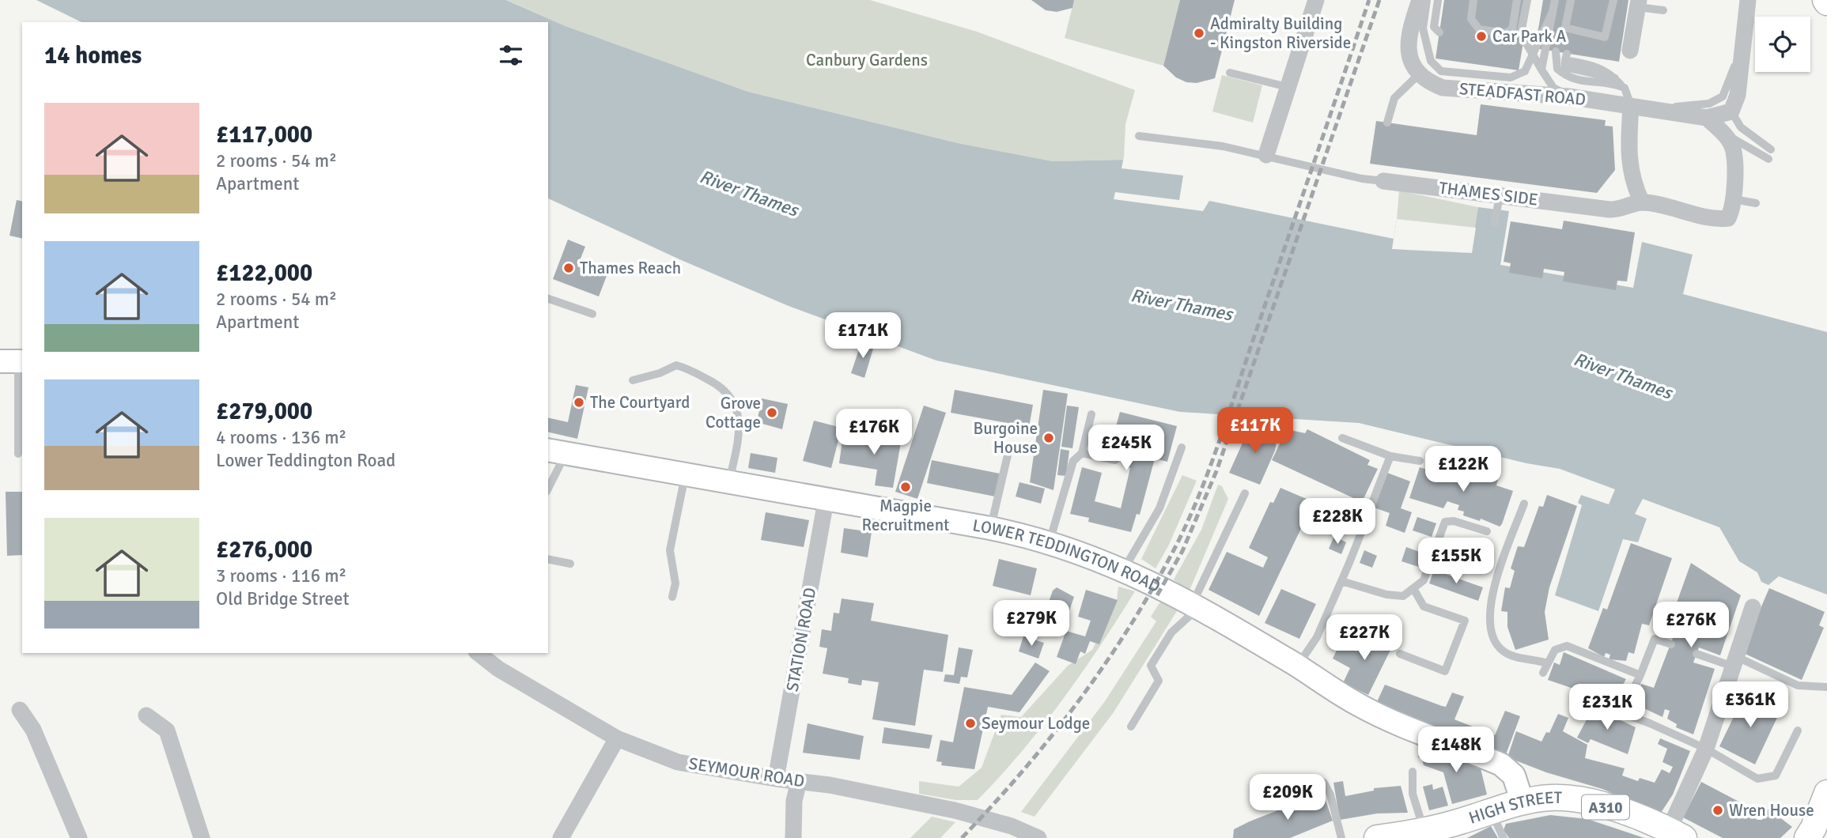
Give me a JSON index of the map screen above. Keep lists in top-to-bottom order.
{
  "streets": {
    "main road": ["A310", "HIGH STREET"],
    "street": [
      "STEADFAST ROAD",
      "THAMES SIDE",
      "LOWER TEDDINGTON ROAD",
      "STATION ROAD",
      "SEYMOUR ROAD"
    ]
  },
  "crossings": [
    ["STEADFAST ROAD", "THAMES SIDE"],
    ["LOWER TEDDINGTON ROAD", "STATION ROAD"],
    ["LOWER TEDDINGTON ROAD", "HIGH STREET"],
    ["STATION ROAD", "SEYMOUR ROAD"]
  ],
  "water": ["River Thames"],
  "parks": ["Canbury Gardens"],
  "places": [
    "Admiralty Building - Kingston Riverside",
    "Car Park A",
    "Thames Reach",
    "The Courtyard",
    "Grove Cottage",
    "Burgoine House",
    "Magpie Recruitment",
    "Seymour Lodge",
    "Wren House"
  ],
  "page": {
    "heading": "14 homes",
    "list": [
      {
        "name": "£117,000",
        "note": "2 rooms · 54 m² · Apartment"
      },
      {
        "name": "£122,000",
        "note": "2 rooms · 54 m² · Apartment"
      },
      {
        "name": "£279,000",
        "note": "4 rooms · 136 m² · Lower Teddington Road"
      },
      {
        "name": "£276,000",
        "note": "3 rooms · 116 m² · Old Bridge Street"
      }
    ],
    "price": [
      "£171K",
      "£117K",
      "£176K",
      "£245K",
      "£122K",
      "£228K",
      "£155K",
      "£279K",
      "£276K",
      "£227K",
      "£361K",
      "£231K",
      "£148K",
      "£209K"
    ]
  }
}
